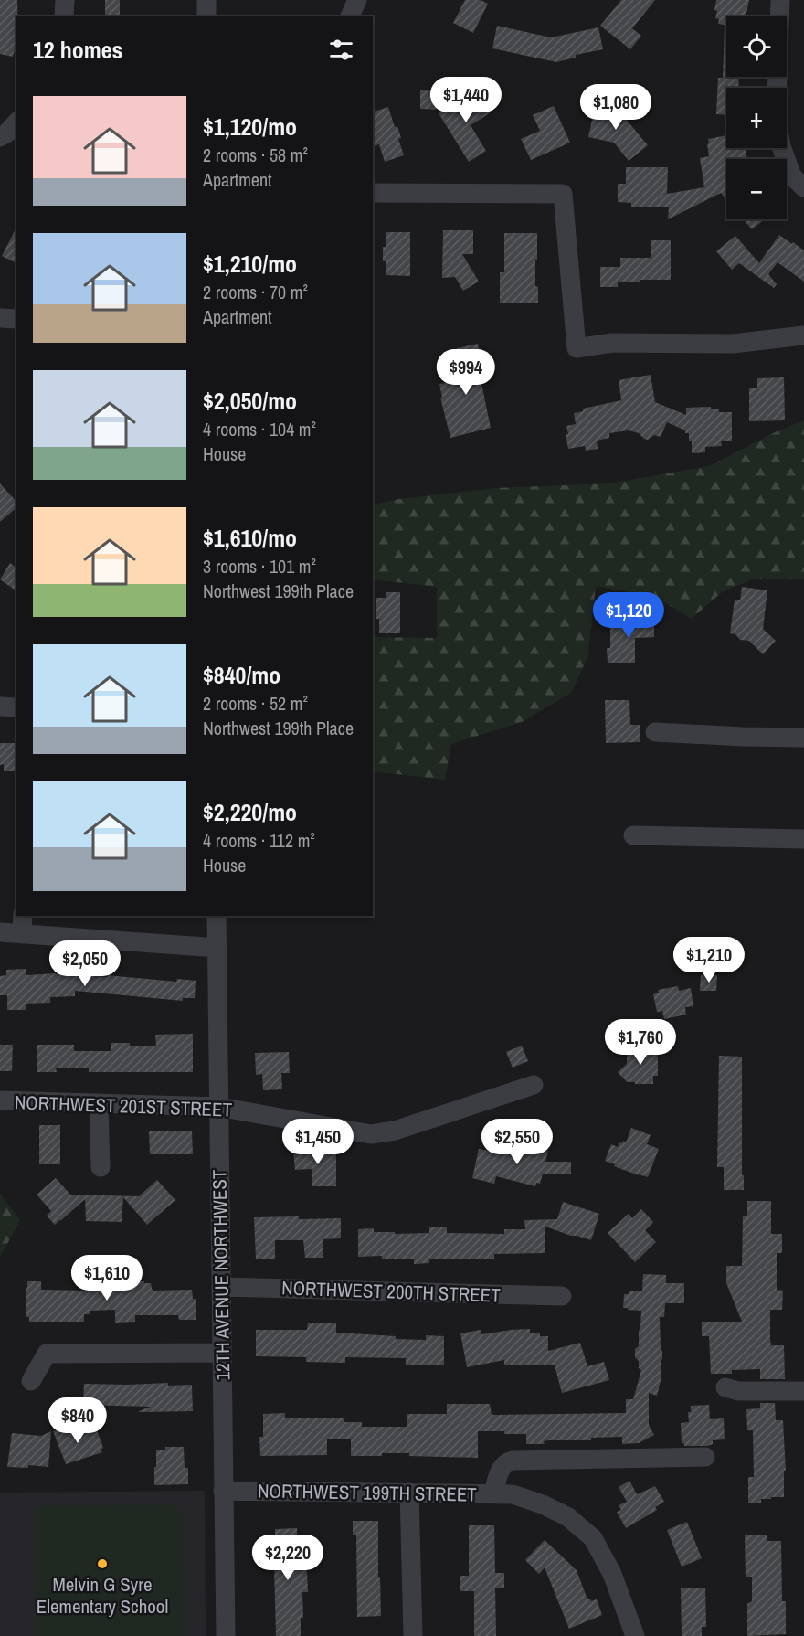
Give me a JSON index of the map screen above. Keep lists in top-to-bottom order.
{
  "streets": {
    "street": [
      "NORTHWEST 201ST STREET",
      "12TH AVENUE NORTHWEST",
      "NORTHWEST 200TH STREET",
      "NORTHWEST 199TH STREET"
    ]
  },
  "crossings": [
    ["NORTHWEST 201ST STREET", "12TH AVENUE NORTHWEST"],
    ["12TH AVENUE NORTHWEST", "NORTHWEST 200TH STREET"],
    ["12TH AVENUE NORTHWEST", "NORTHWEST 199TH STREET"]
  ],
  "places": ["Melvin G Syre Elementary School"],
  "page": {
    "map_buttons": ["+", "−"],
    "heading": "12 homes",
    "price": [
      "$1,440",
      "$1,080",
      "$994",
      "$1,120",
      "$1,210",
      "$2,050",
      "$1,760",
      "$1,450",
      "$2,550",
      "$1,610",
      "$840",
      "$2,220"
    ],
    "list": [
      {
        "name": "$1,120/mo",
        "note": "2 rooms · 58 m² · Apartment"
      },
      {
        "name": "$1,210/mo",
        "note": "2 rooms · 70 m² · Apartment"
      },
      {
        "name": "$2,050/mo",
        "note": "4 rooms · 104 m² · House"
      },
      {
        "name": "$1,610/mo",
        "note": "3 rooms · 101 m² · Northwest 199th Place"
      },
      {
        "name": "$840/mo",
        "note": "2 rooms · 52 m² · Northwest 199th Place"
      },
      {
        "name": "$2,220/mo",
        "note": "4 rooms · 112 m² · House"
      }
    ]
  }
}
